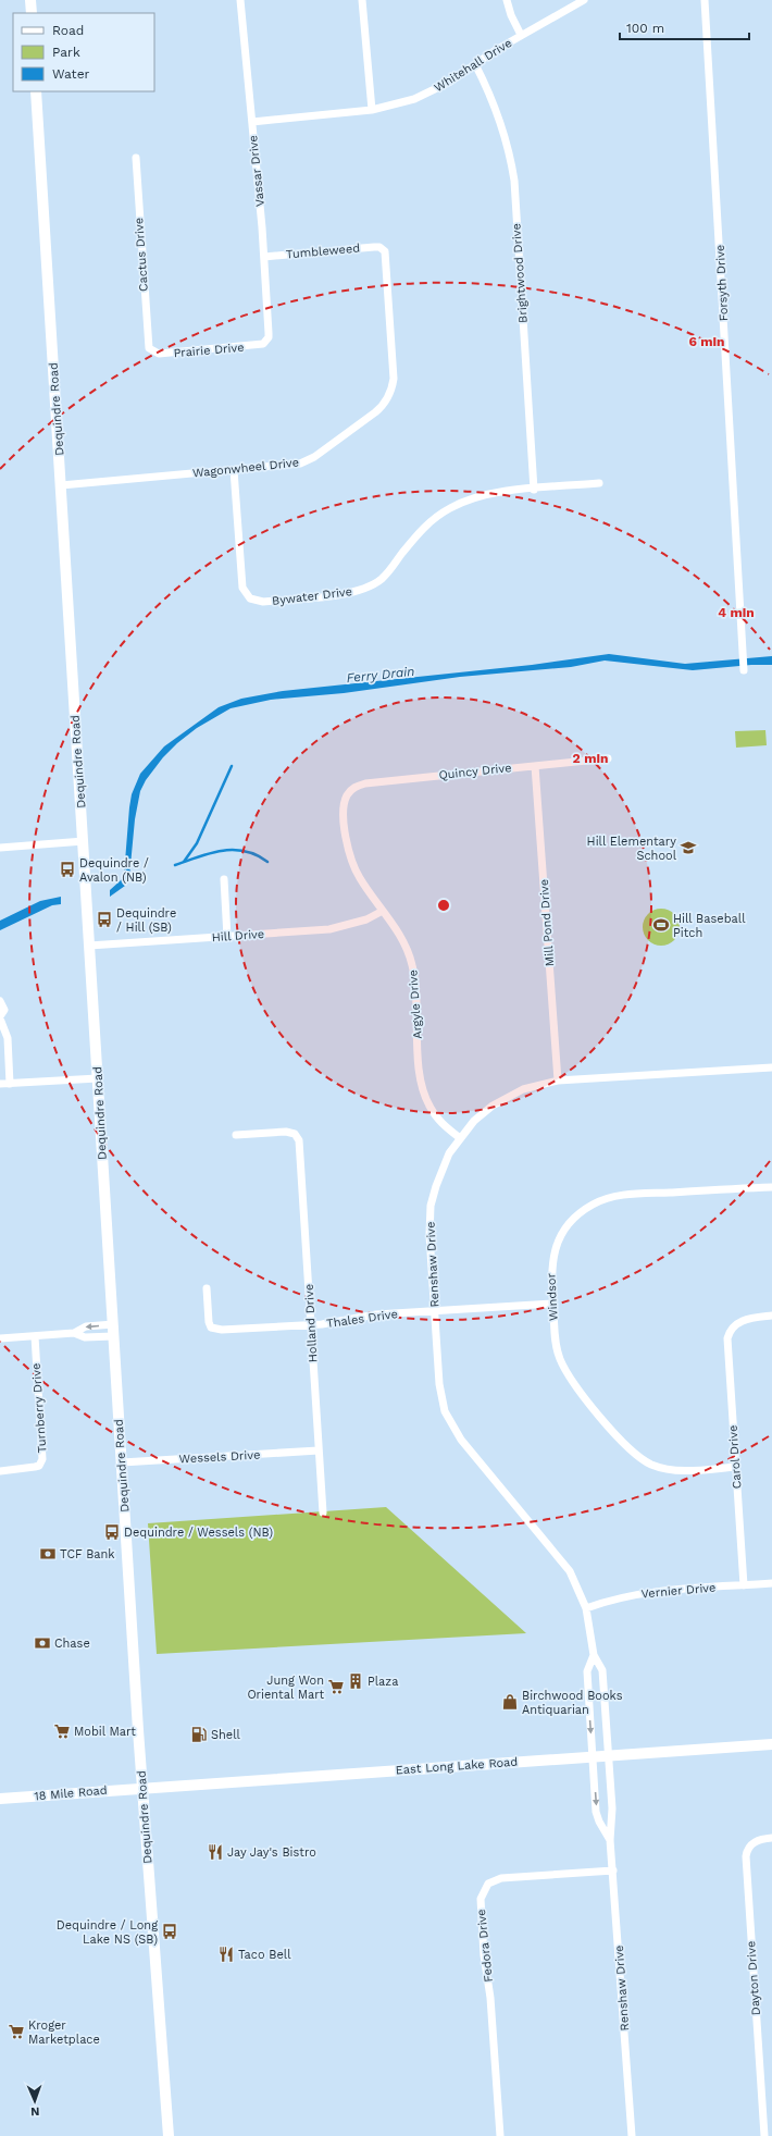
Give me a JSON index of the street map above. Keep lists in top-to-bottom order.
{
  "streets": {
    "main road": ["Dequindre Road", "East Long Lake Road", "18 Mile Road"],
    "street": [
      "Whitehall Drive",
      "Vassar Drive",
      "Tumbleweed",
      "Cactus Drive",
      "Brightwood Drive",
      "Forsyth Drive",
      "Prairie Drive",
      "Wagonwheel Drive",
      "Bywater Drive",
      "Quincy Drive",
      "Mill Pond Drive",
      "Hill Drive",
      "Argyle Drive",
      "Renshaw Drive",
      "Windsor",
      "Thales Drive",
      "Holland Drive",
      "Turnberry Drive",
      "Wessels Drive",
      "Carol Drive",
      "Vernier Drive",
      "Fedora Drive",
      "Dayton Drive"
    ]
  },
  "crossings": [
    ["Whitehall Drive", "Vassar Drive"],
    ["Whitehall Drive", "Brightwood Drive"],
    ["Vassar Drive", "Tumbleweed"],
    ["Vassar Drive", "Prairie Drive"],
    ["Tumbleweed", "Wagonwheel Drive"],
    ["Cactus Drive", "Prairie Drive"],
    ["Brightwood Drive", "Bywater Drive"],
    ["Dequindre Road", "Wagonwheel Drive"],
    ["Dequindre Road", "Hill Drive"],
    ["Dequindre Road", "Wessels Drive"],
    ["Dequindre Road", "East Long Lake Road"],
    ["Dequindre Road", "18 Mile Road"],
    ["Wagonwheel Drive", "Bywater Drive"],
    ["Quincy Drive", "Mill Pond Drive"],
    ["Quincy Drive", "Argyle Drive"],
    ["Mill Pond Drive", "Renshaw Drive"],
    ["Hill Drive", "Argyle Drive"],
    ["Argyle Drive", "Renshaw Drive"],
    ["Renshaw Drive", "Thales Drive"],
    ["Renshaw Drive", "Vernier Drive"],
    ["Renshaw Drive", "East Long Lake Road"],
    ["Renshaw Drive", "Fedora Drive"],
    ["Windsor", "Thales Drive"],
    ["Windsor", "Carol Drive"],
    ["Thales Drive", "Holland Drive"],
    ["Holland Drive", "Wessels Drive"],
    ["Carol Drive", "Vernier Drive"],
    ["East Long Lake Road", "18 Mile Road"]
  ],
  "water": ["Ferry Drain"],
  "places": {
    "school or university": ["Hill Elementary School"],
    "bus stop": [
      "Dequindre / Avalon (NB)",
      "Dequindre / Hill (SB)",
      "Dequindre / Wessels (NB)",
      "Dequindre / Long Lake NS (SB)"
    ],
    "sports": ["Hill Baseball Pitch"],
    "bank": ["TCF Bank", "Chase"],
    "building": ["Plaza"],
    "supermarket": ["Jung Won Oriental Mart", "Mobil Mart", "Kroger Marketplace"],
    "shop": ["Birchwood Books Antiquarian"],
    "fuel station": ["Shell"],
    "restaurant": ["Jay Jay's Bistro", "Taco Bell"]
  },
  "legend": ["Road", "Park", "Water"],
  "scale_bar": "100 m",
  "north": "bottom",
  "rings": ["6 min", "4 min", "2 min"]
}
